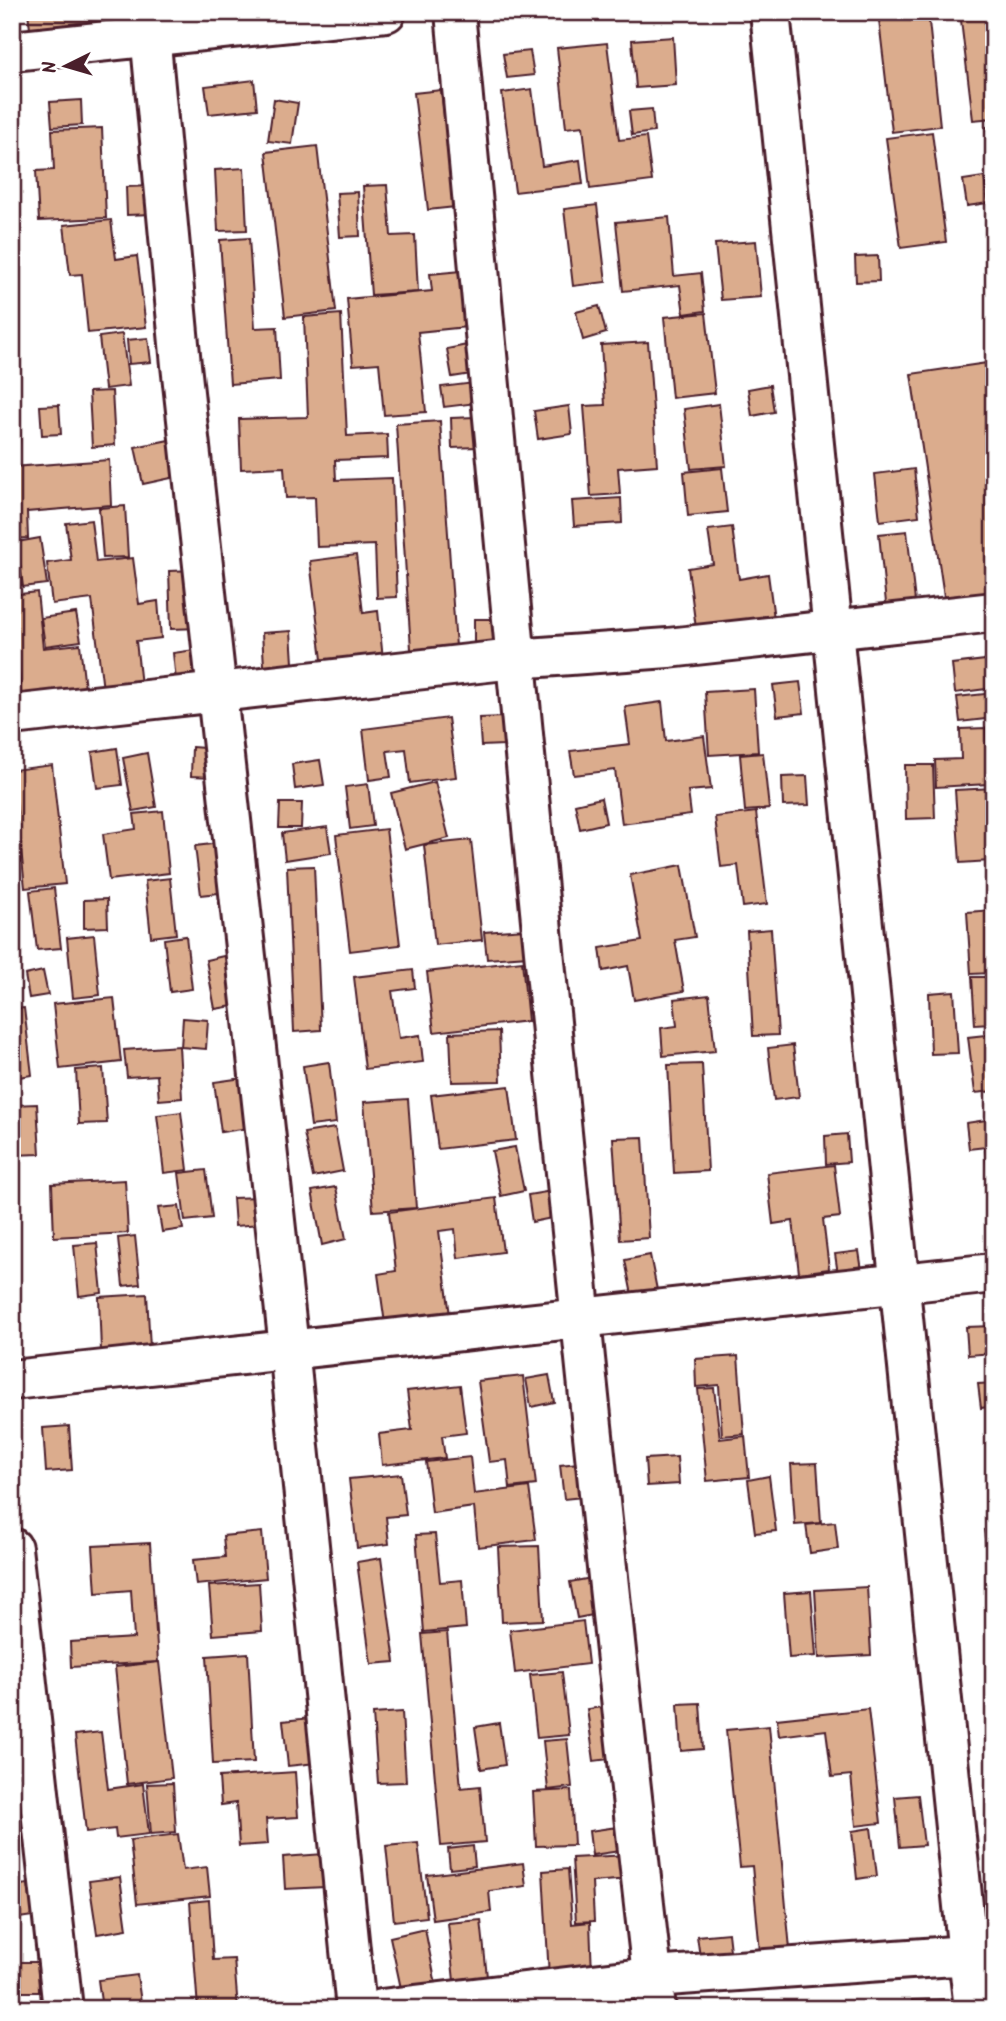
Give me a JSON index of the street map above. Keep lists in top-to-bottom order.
{
  "north": "left"
}
